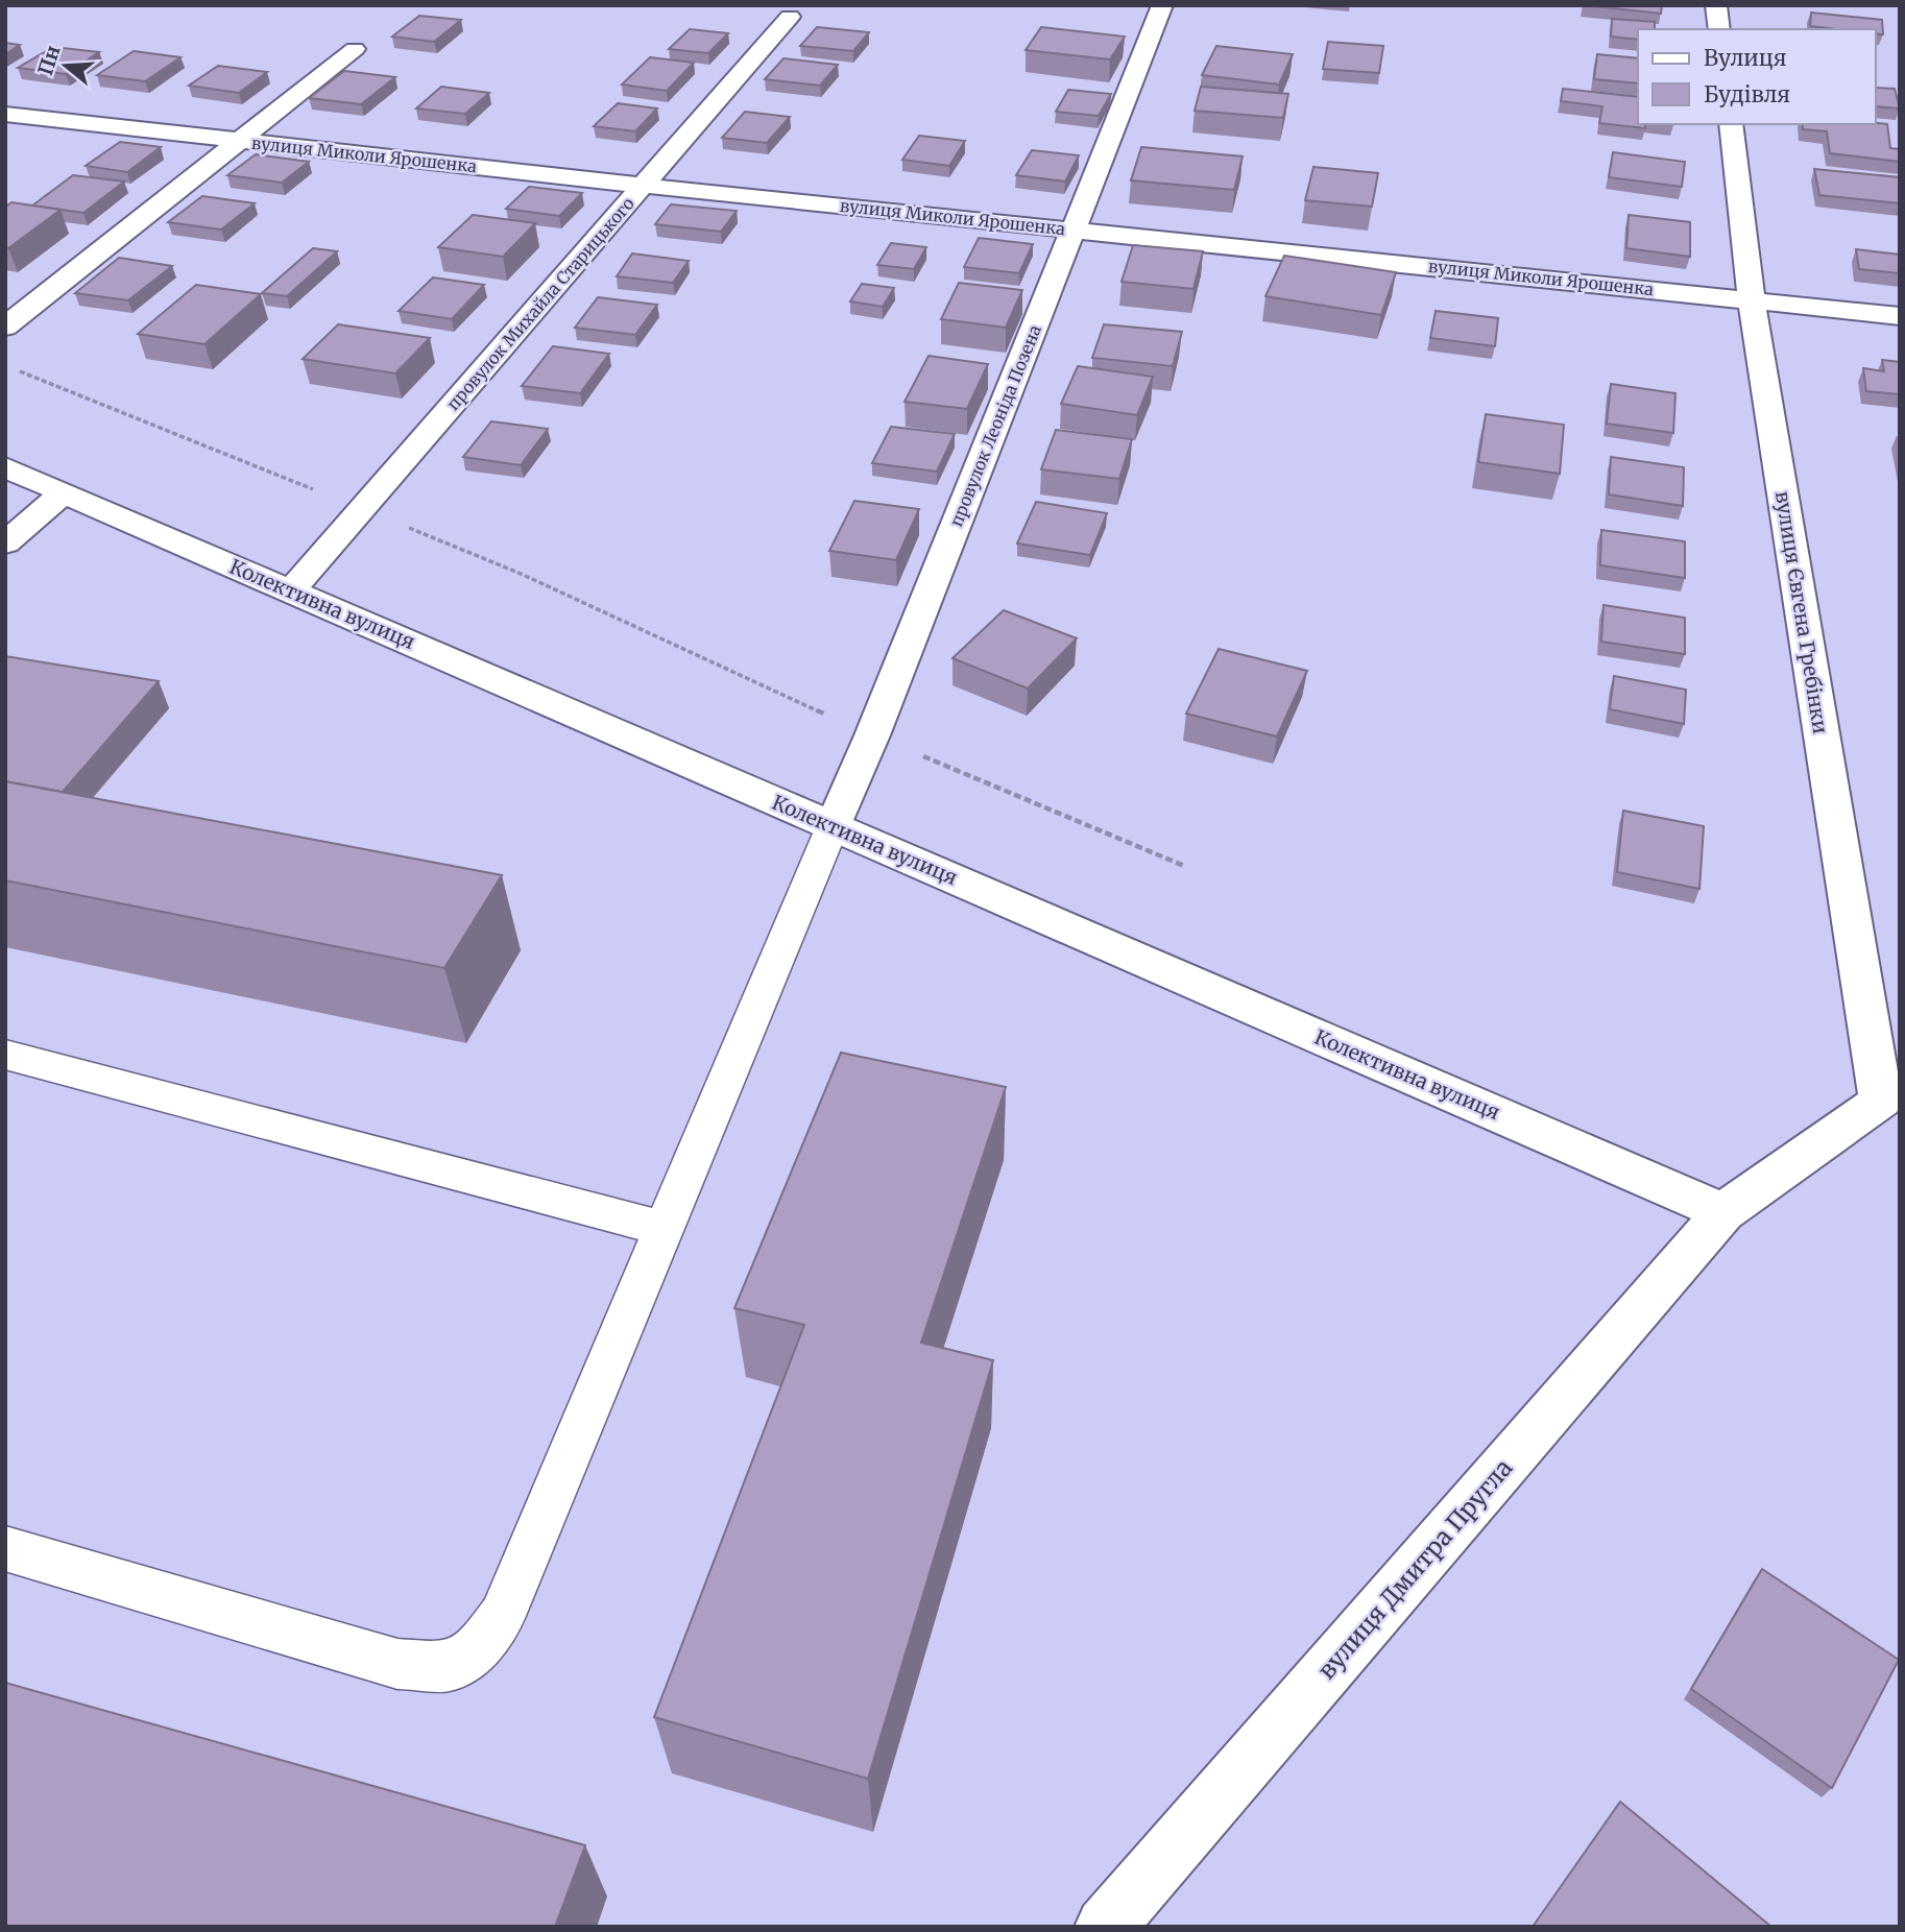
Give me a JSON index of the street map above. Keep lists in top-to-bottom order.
{
  "streets": {
    "street": [
      "вулиця Миколи Ярошенка",
      "провулок Михайла Старицького",
      "провулок Леоніда Позена",
      "Колективна вулиця",
      "вулиця Євгена Гребінки",
      "вулиця Дмитра Пругла"
    ]
  },
  "crossings": [
    ["вулиця Миколи Ярошенка", "провулок Михайла Старицького"],
    ["вулиця Миколи Ярошенка", "провулок Леоніда Позена"],
    ["вулиця Миколи Ярошенка", "вулиця Євгена Гребінки"],
    ["провулок Михайла Старицького", "Колективна вулиця"],
    ["провулок Леоніда Позена", "Колективна вулиця"],
    ["Колективна вулиця", "вулиця Дмитра Пругла"],
    ["вулиця Євгена Гребінки", "вулиця Дмитра Пругла"]
  ],
  "legend": ["Вулиця", "Будівля"],
  "north": "left"
}
